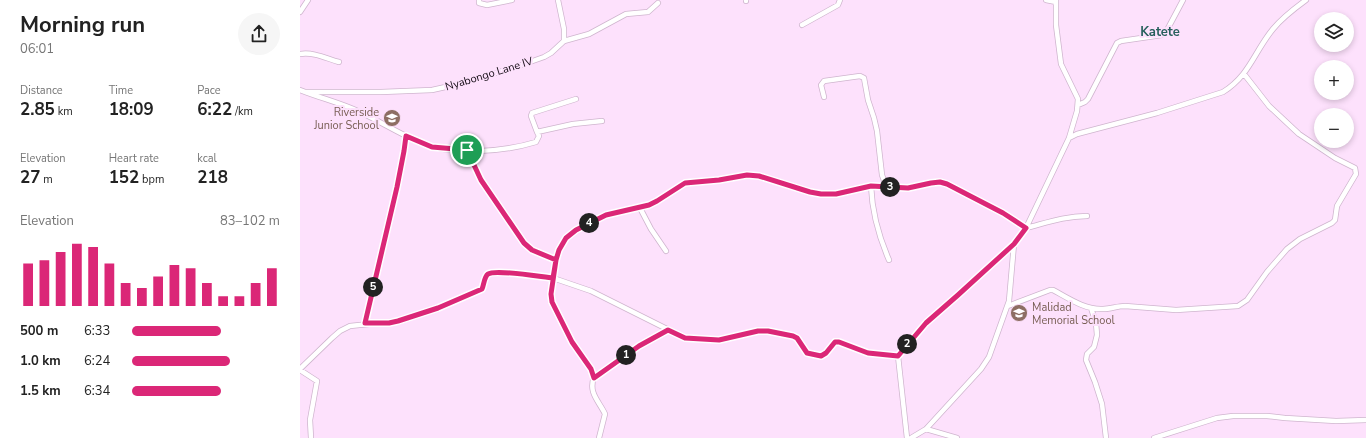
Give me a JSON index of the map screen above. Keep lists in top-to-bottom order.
{
  "streets": {
    "street": ["Nyabongo Lane IV"]
  },
  "districts": ["Katete"],
  "places": {
    "school or university": ["Riverside Junior School", "Malidad Memorial School"]
  },
  "page": {
    "heading": ["Morning run", "06:01"],
    "map_buttons": ["+", "−"],
    "stats": [
      ["Distance", "2.85 km"],
      ["Time", "18:09"],
      ["Pace", "6:22 /km"],
      ["Elevation", "27 m"],
      ["Heart rate", "152 bpm"],
      ["kcal", "218"]
    ],
    "pins": [
      "3",
      "4",
      "5",
      "2",
      "1"
    ],
    "chart": ["Elevation", "83–102 m"],
    "list": [
      {
        "name": "500 m",
        "note": "6:33"
      },
      {
        "name": "1.0 km",
        "note": "6:24"
      },
      {
        "name": "1.5 km",
        "note": "6:34"
      }
    ]
  }
}
